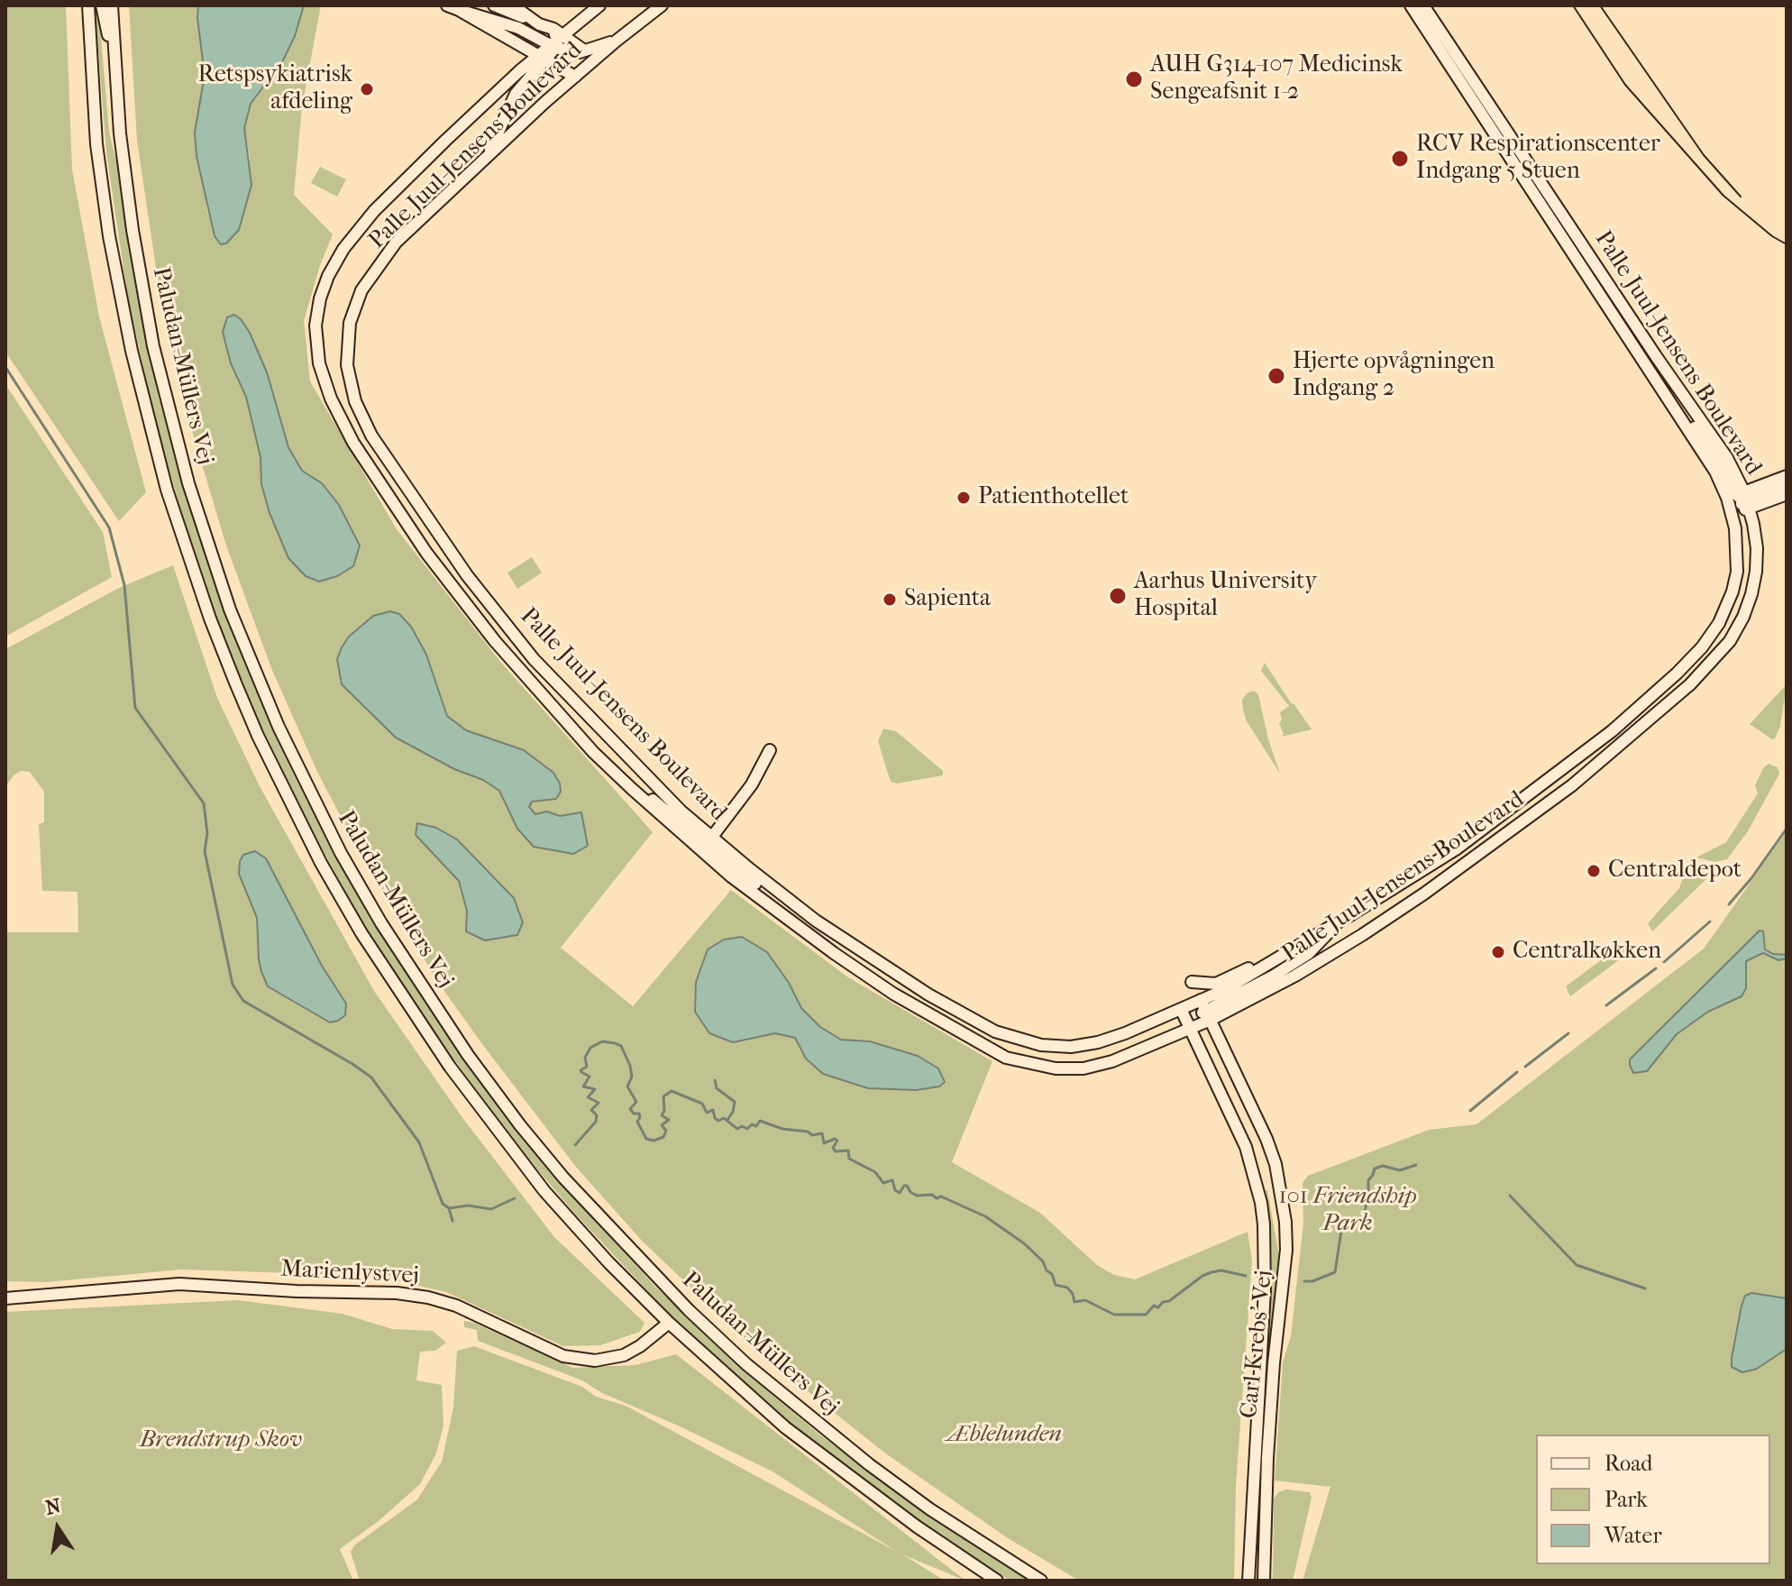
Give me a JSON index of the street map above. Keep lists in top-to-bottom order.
{
  "streets": {
    "street": [
      "Palle Juul-Jensens Boulevard",
      "Paludan-Müllers Vej",
      "Marienlystvej",
      "Carl Krebs' Vej"
    ]
  },
  "crossings": [
    ["Palle Juul-Jensens Boulevard", "Carl Krebs' Vej"],
    ["Paludan-Müllers Vej", "Marienlystvej"]
  ],
  "parks": ["101 Friendship Park", "Æblelunden", "Brendstrup Skov"],
  "places": [
    "AUH G314-107 Medicinsk Sengeafsnit 1-2",
    "Retspsykiatrisk afdeling",
    "RCV Respirationscenter Indgang 5 Stuen",
    "Hjerte opvågningen Indgang 2",
    "Patienthotellet",
    "Aarhus University Hospital",
    "Sapienta",
    "Centraldepot",
    "Centralkøkken"
  ],
  "legend": ["Road", "Park", "Water"],
  "north": "top"
}
